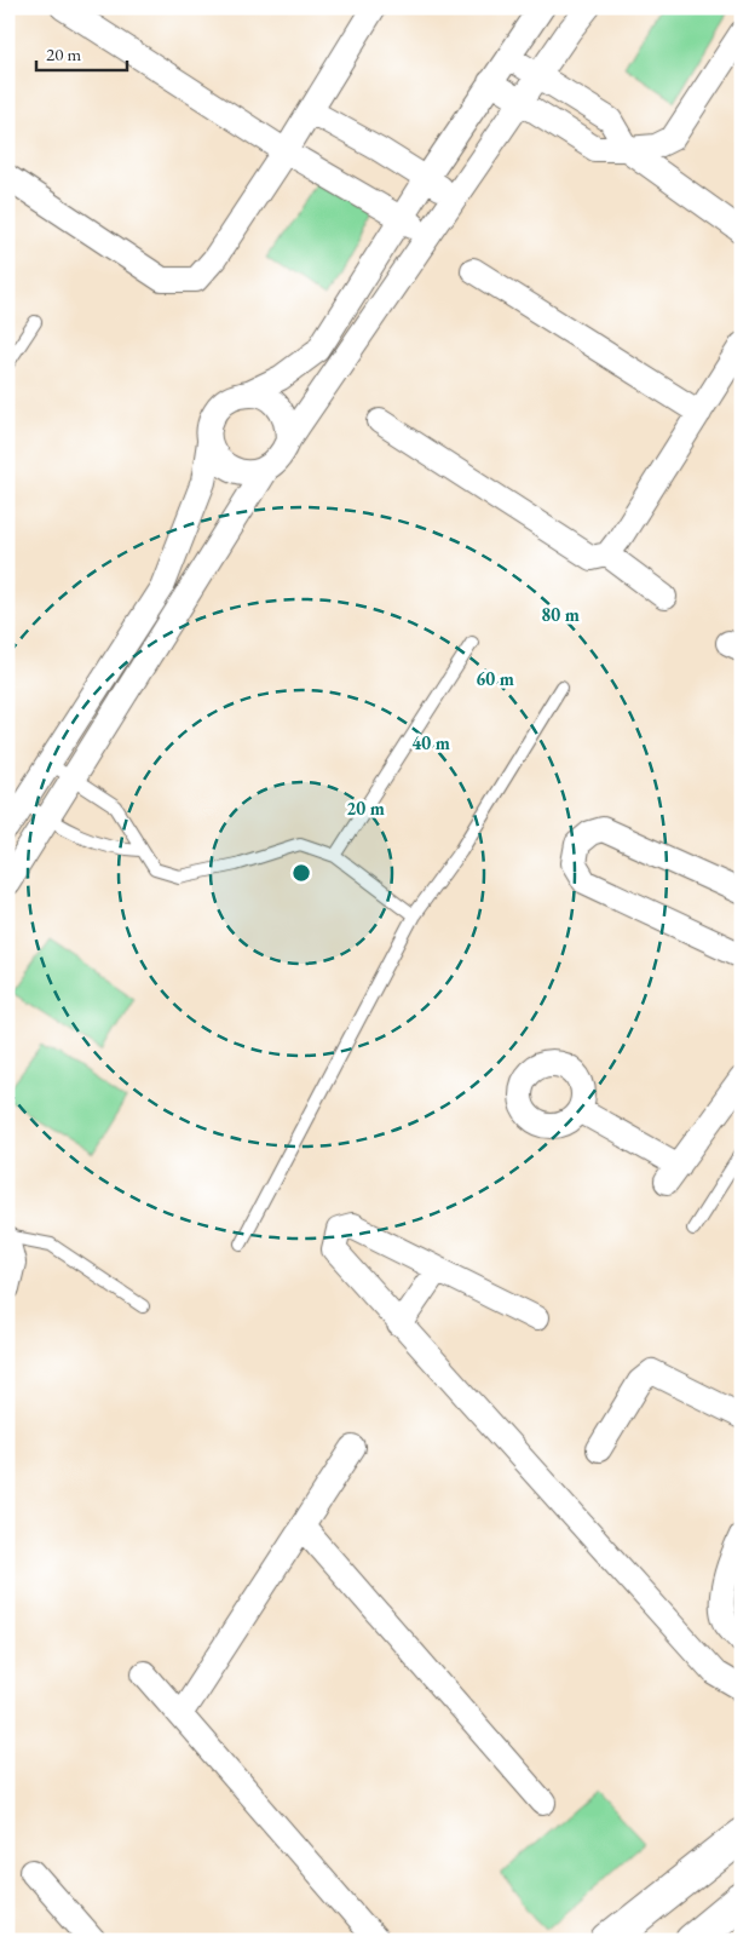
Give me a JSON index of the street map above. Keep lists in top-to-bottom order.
{
  "scale_bar": "20 m",
  "rings": [
    "80 m",
    "60 m",
    "40 m",
    "20 m"
  ]
}
